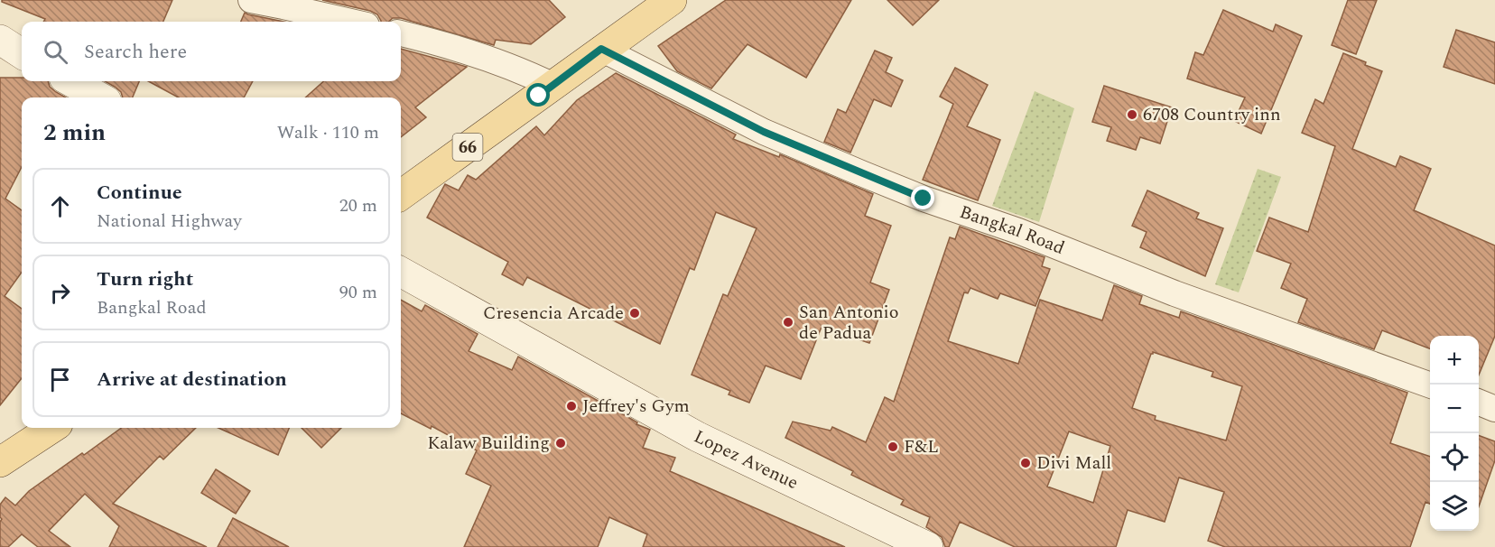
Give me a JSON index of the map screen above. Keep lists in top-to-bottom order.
{
  "streets": {
    "main road": ["66", "Lopez Avenue"],
    "street": ["Bangkal Road"]
  },
  "crossings": [
    ["66", "Bangkal Road"]
  ],
  "places": [
    "6708 Country inn",
    "Cresencia Arcade",
    "San Antonio de Padua",
    "Jeffrey's Gym",
    "Kalaw Building",
    "F&L",
    "Divi Mall"
  ],
  "page": {
    "search": "Search here",
    "heading": ["2 min", "Walk · 110 m"],
    "list": [
      ["Continue", "National Highway", "20 m"],
      ["Turn right", "Bangkal Road", "90 m"],
      "Arrive at destination"
    ],
    "map_buttons": ["+", "−"]
  }
}
